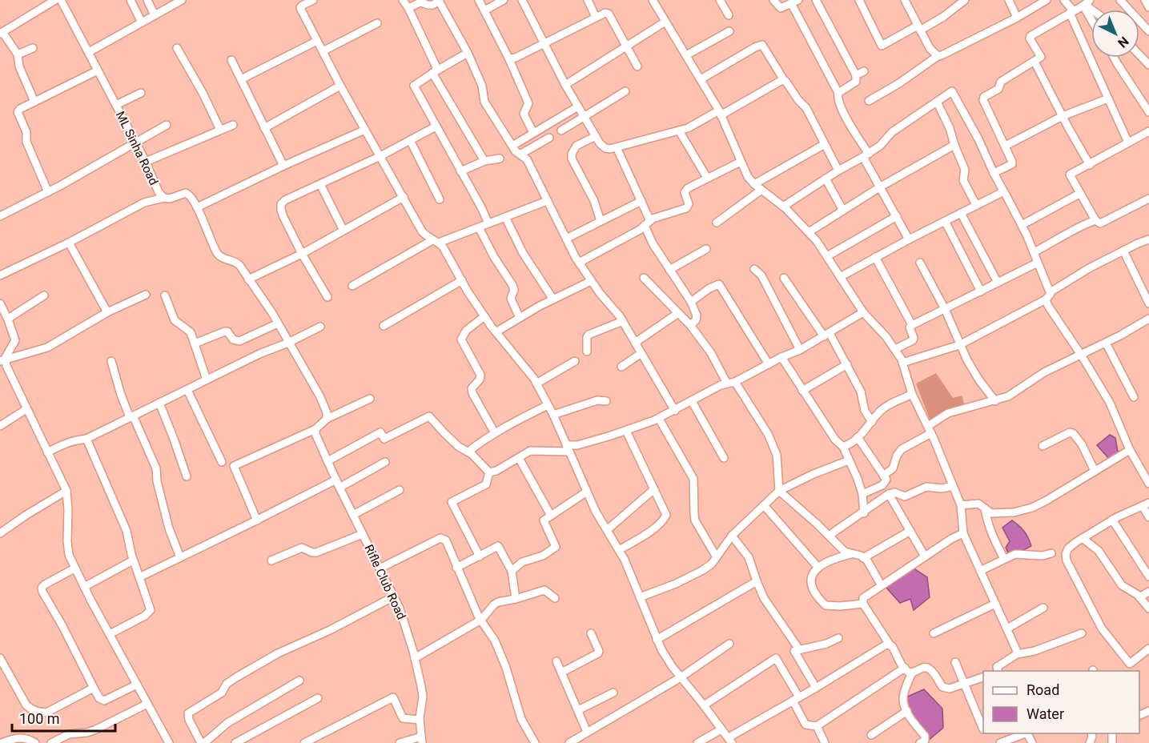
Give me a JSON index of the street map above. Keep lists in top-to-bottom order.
{
  "streets": {
    "street": ["ML Sinha Road", "Rifle Club Road"]
  },
  "legend": ["Road", "Water"],
  "scale_bar": "100 m",
  "north": "bottom right"
}
